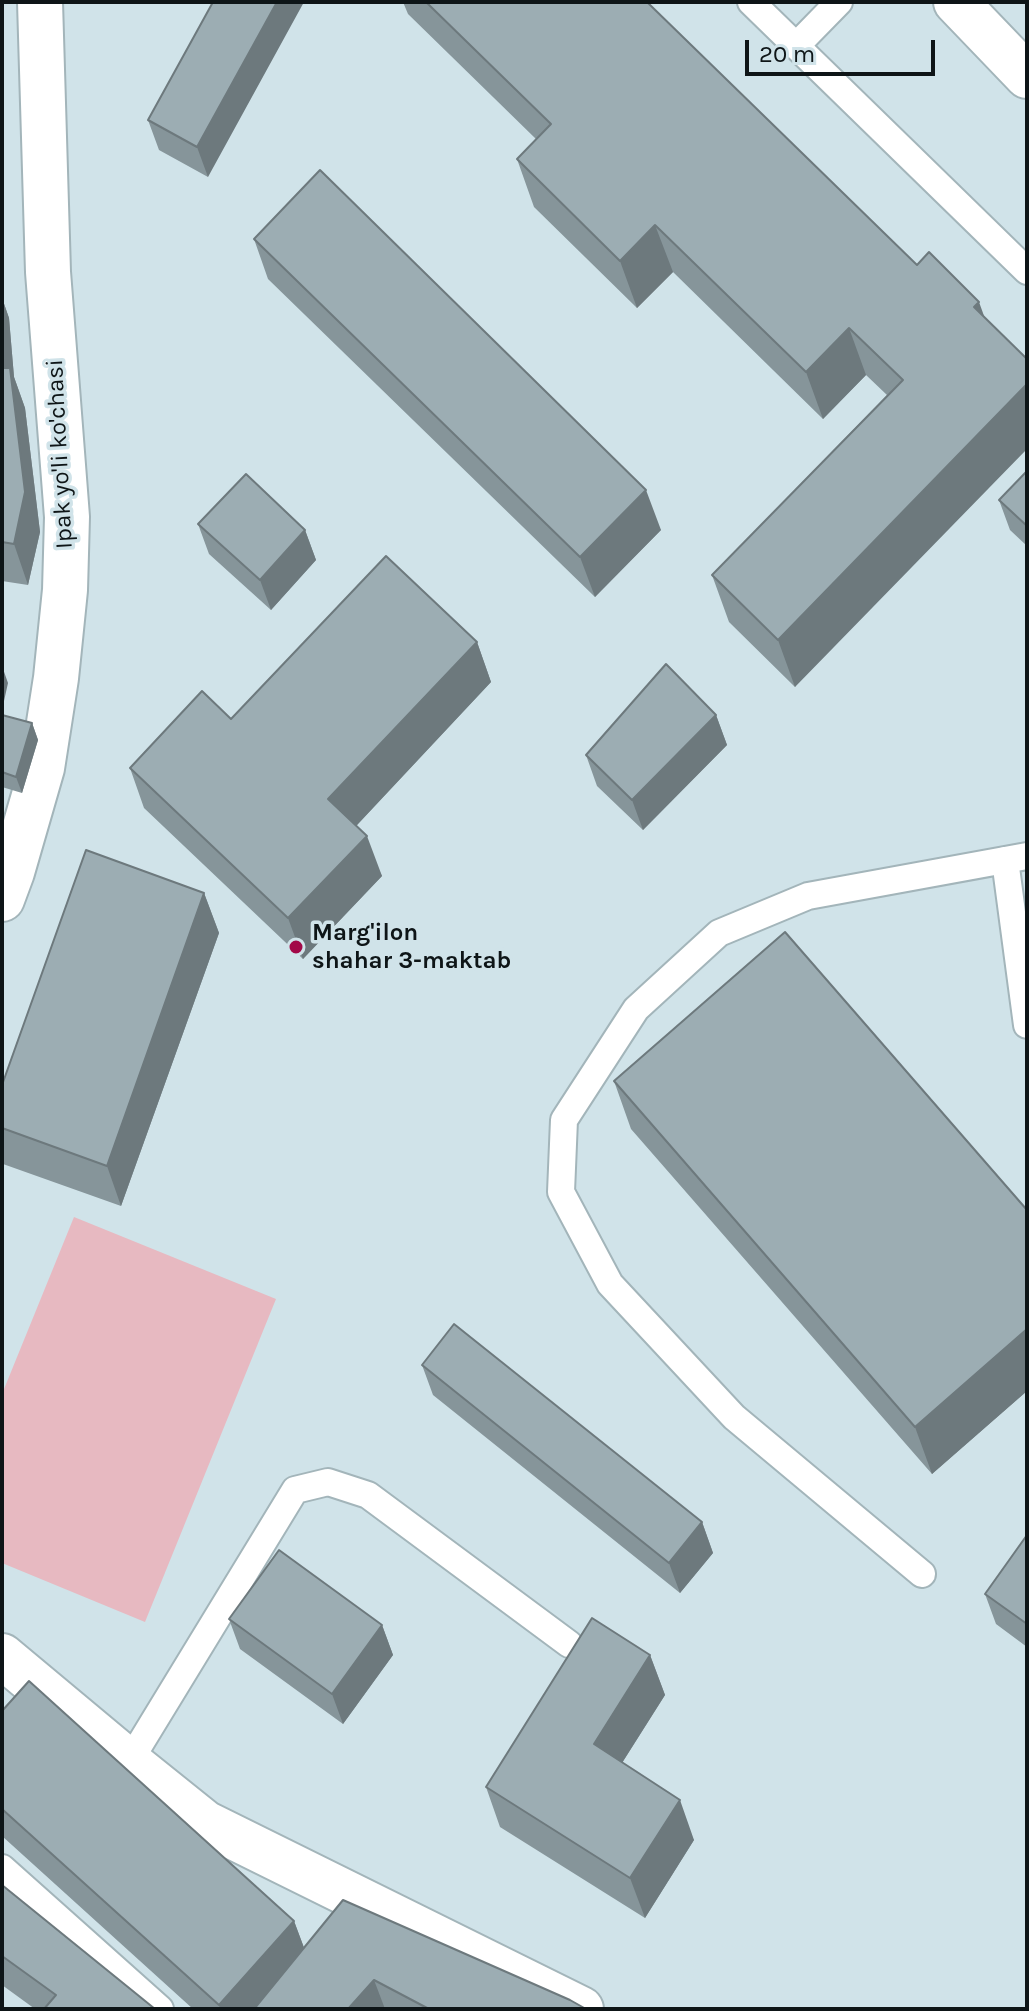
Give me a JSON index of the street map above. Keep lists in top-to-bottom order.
{
  "streets": {
    "street": ["Ipak yo'li ko'chasi"]
  },
  "places": ["Marg'ilon shahar 3-maktab"],
  "scale_bar": "20 m"
}
